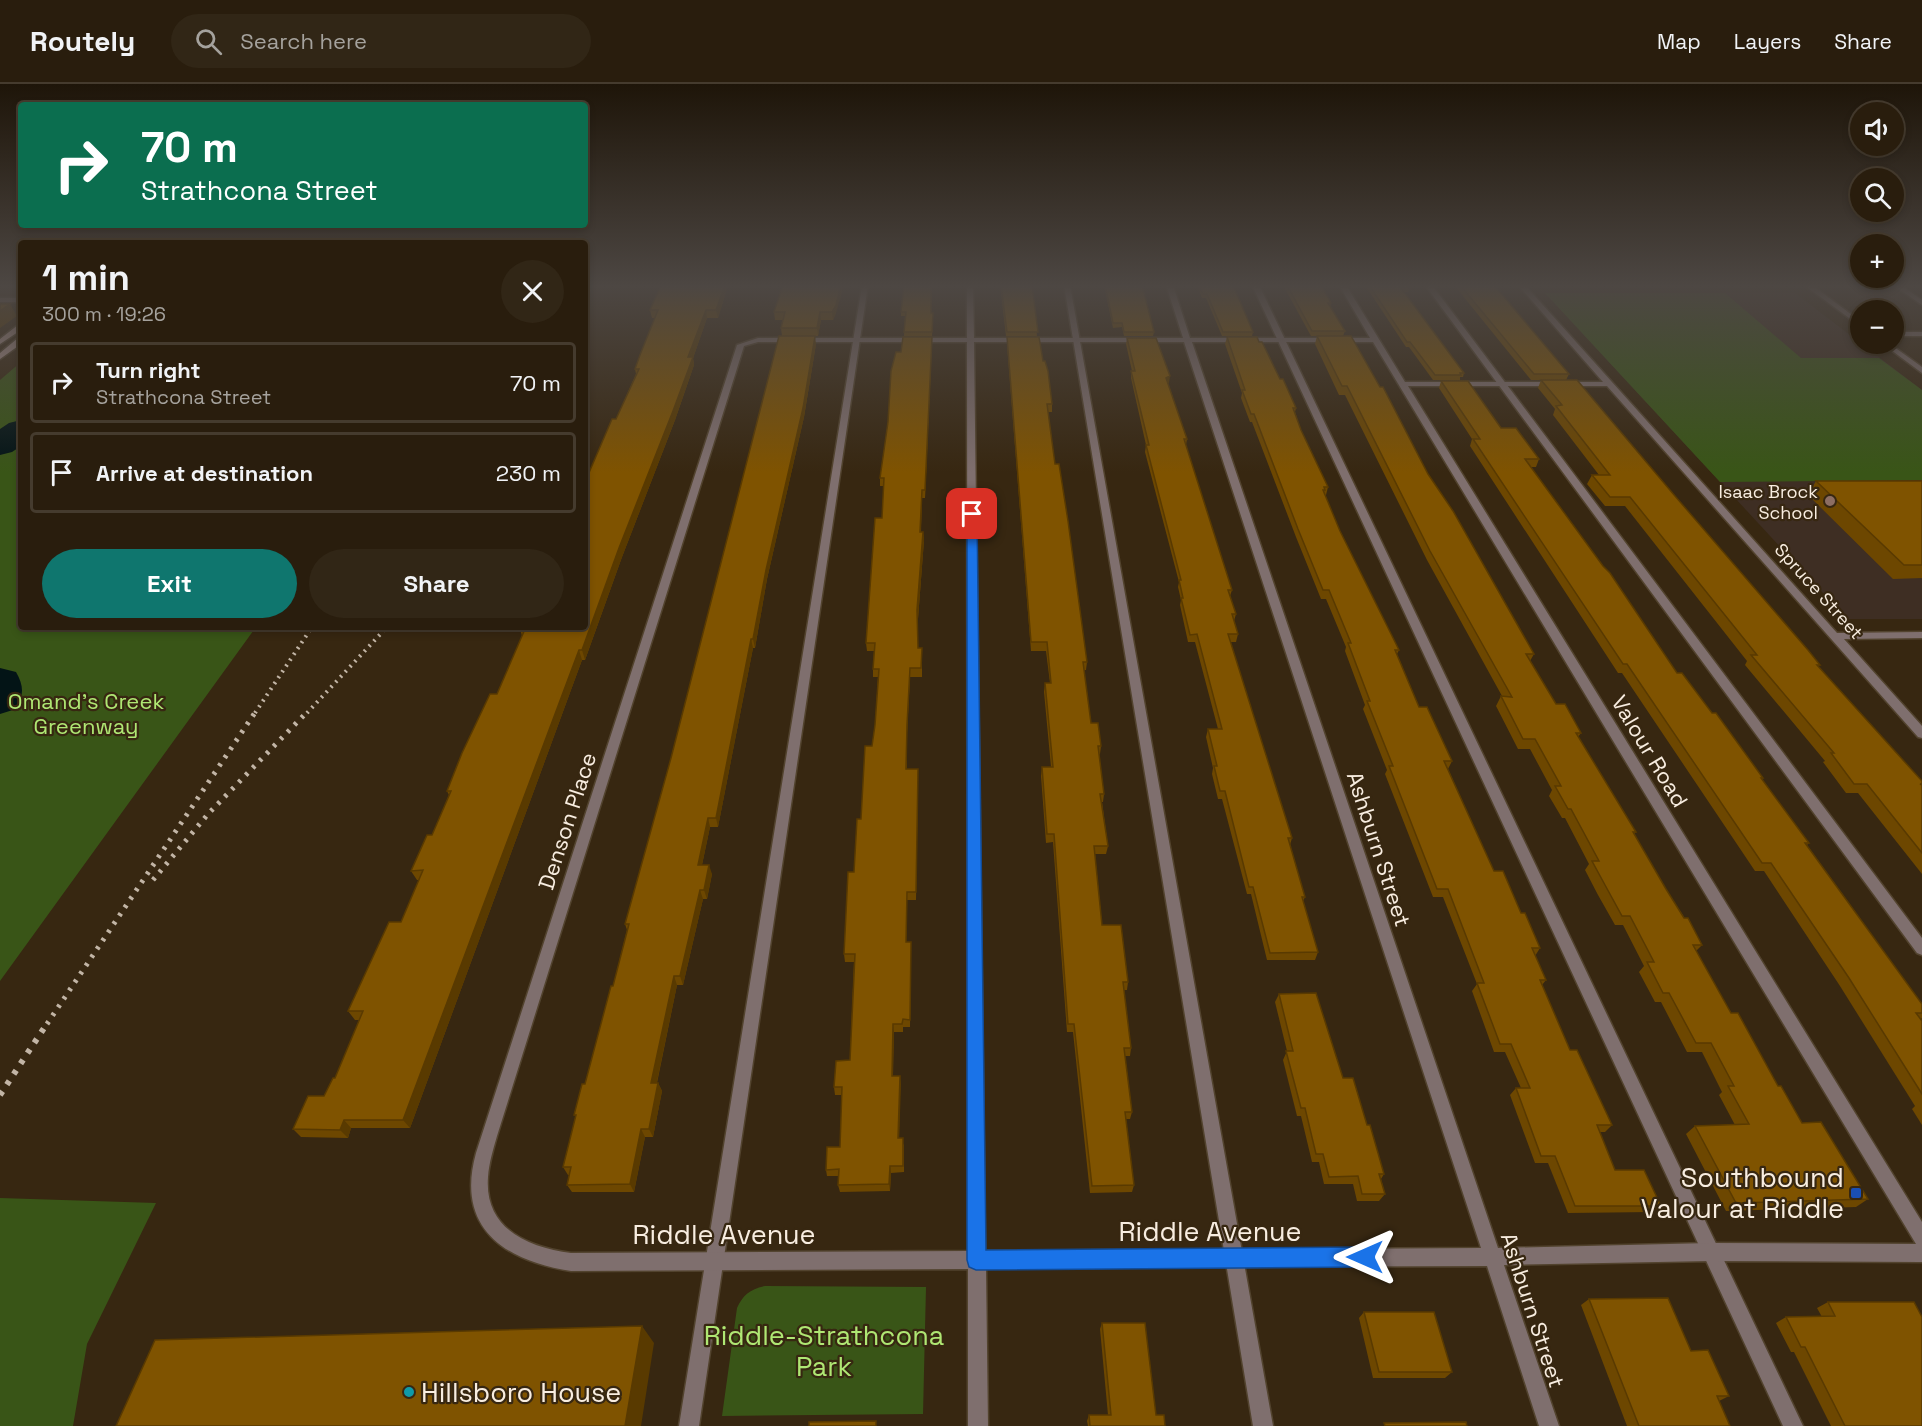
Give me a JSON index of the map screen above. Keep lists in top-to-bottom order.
{
  "streets": {
    "street": [
      "Spruce Street",
      "Valour Road",
      "Denson Place",
      "Ashburn Street",
      "Riddle Avenue"
    ]
  },
  "crossings": [
    ["Denson Place", "Riddle Avenue"],
    ["Ashburn Street", "Riddle Avenue"]
  ],
  "parks": ["Omand's Creek Greenway", "Riddle-Strathcona Park"],
  "places": {
    "other": ["Isaac Brock School", "Hillsboro House"],
    "transit": ["Southbound Valour at Riddle"]
  },
  "page": {
    "header": "Routely",
    "search": "Search here",
    "nav": ["Map", "Layers", "Share"],
    "map_buttons": ["+", "−"],
    "turn": ["70 m", "Strathcona Street"],
    "heading": ["1 min", "300 m · 19:26"],
    "list": [
      {
        "name": "Turn right",
        "note": "Strathcona Street",
        "value": "70 m"
      },
      {
        "name": "Arrive at destination",
        "value": "230 m"
      }
    ],
    "buttons": ["Exit", "Share"]
  }
}
